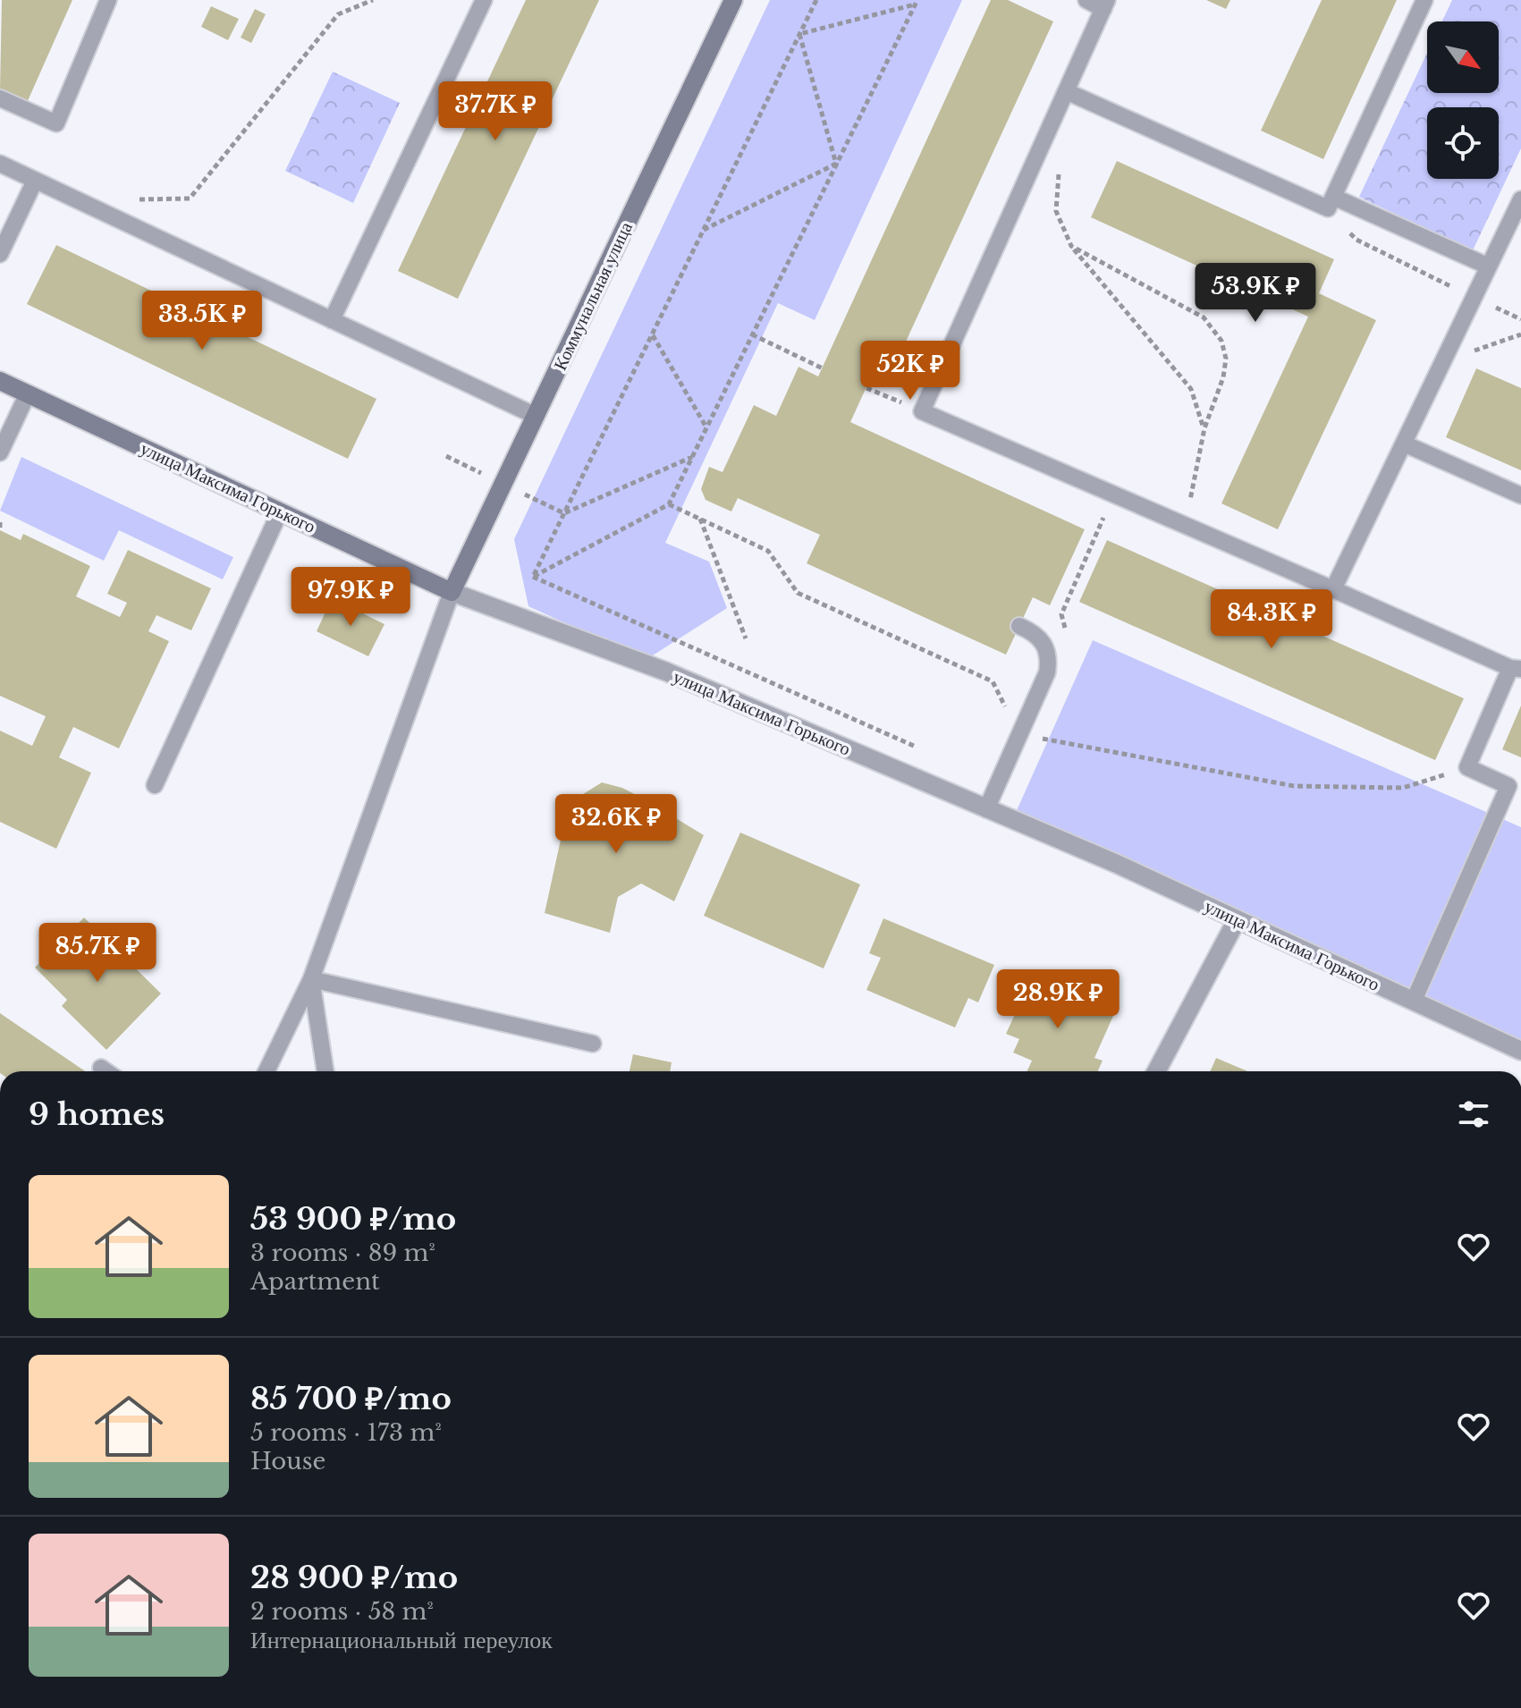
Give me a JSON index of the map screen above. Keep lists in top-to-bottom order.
{
  "streets": {
    "main road": ["Коммунальная улица", "улица Максима Горького"]
  },
  "crossings": [
    ["Коммунальная улица", "улица Максима Горького"]
  ],
  "north": "bottom right",
  "page": {
    "price": [
      "37.7K ₽",
      "53.9K ₽",
      "33.5K ₽",
      "52K ₽",
      "97.9K ₽",
      "84.3K ₽",
      "32.6K ₽",
      "85.7K ₽",
      "28.9K ₽"
    ],
    "heading": "9 homes",
    "list": [
      {
        "name": "53 900 ₽/mo",
        "note": "3 rooms · 89 m² · Apartment"
      },
      {
        "name": "85 700 ₽/mo",
        "note": "5 rooms · 173 m² · House"
      },
      {
        "name": "28 900 ₽/mo",
        "note": "2 rooms · 58 m² · Интернациональный переулок"
      }
    ]
  }
}
